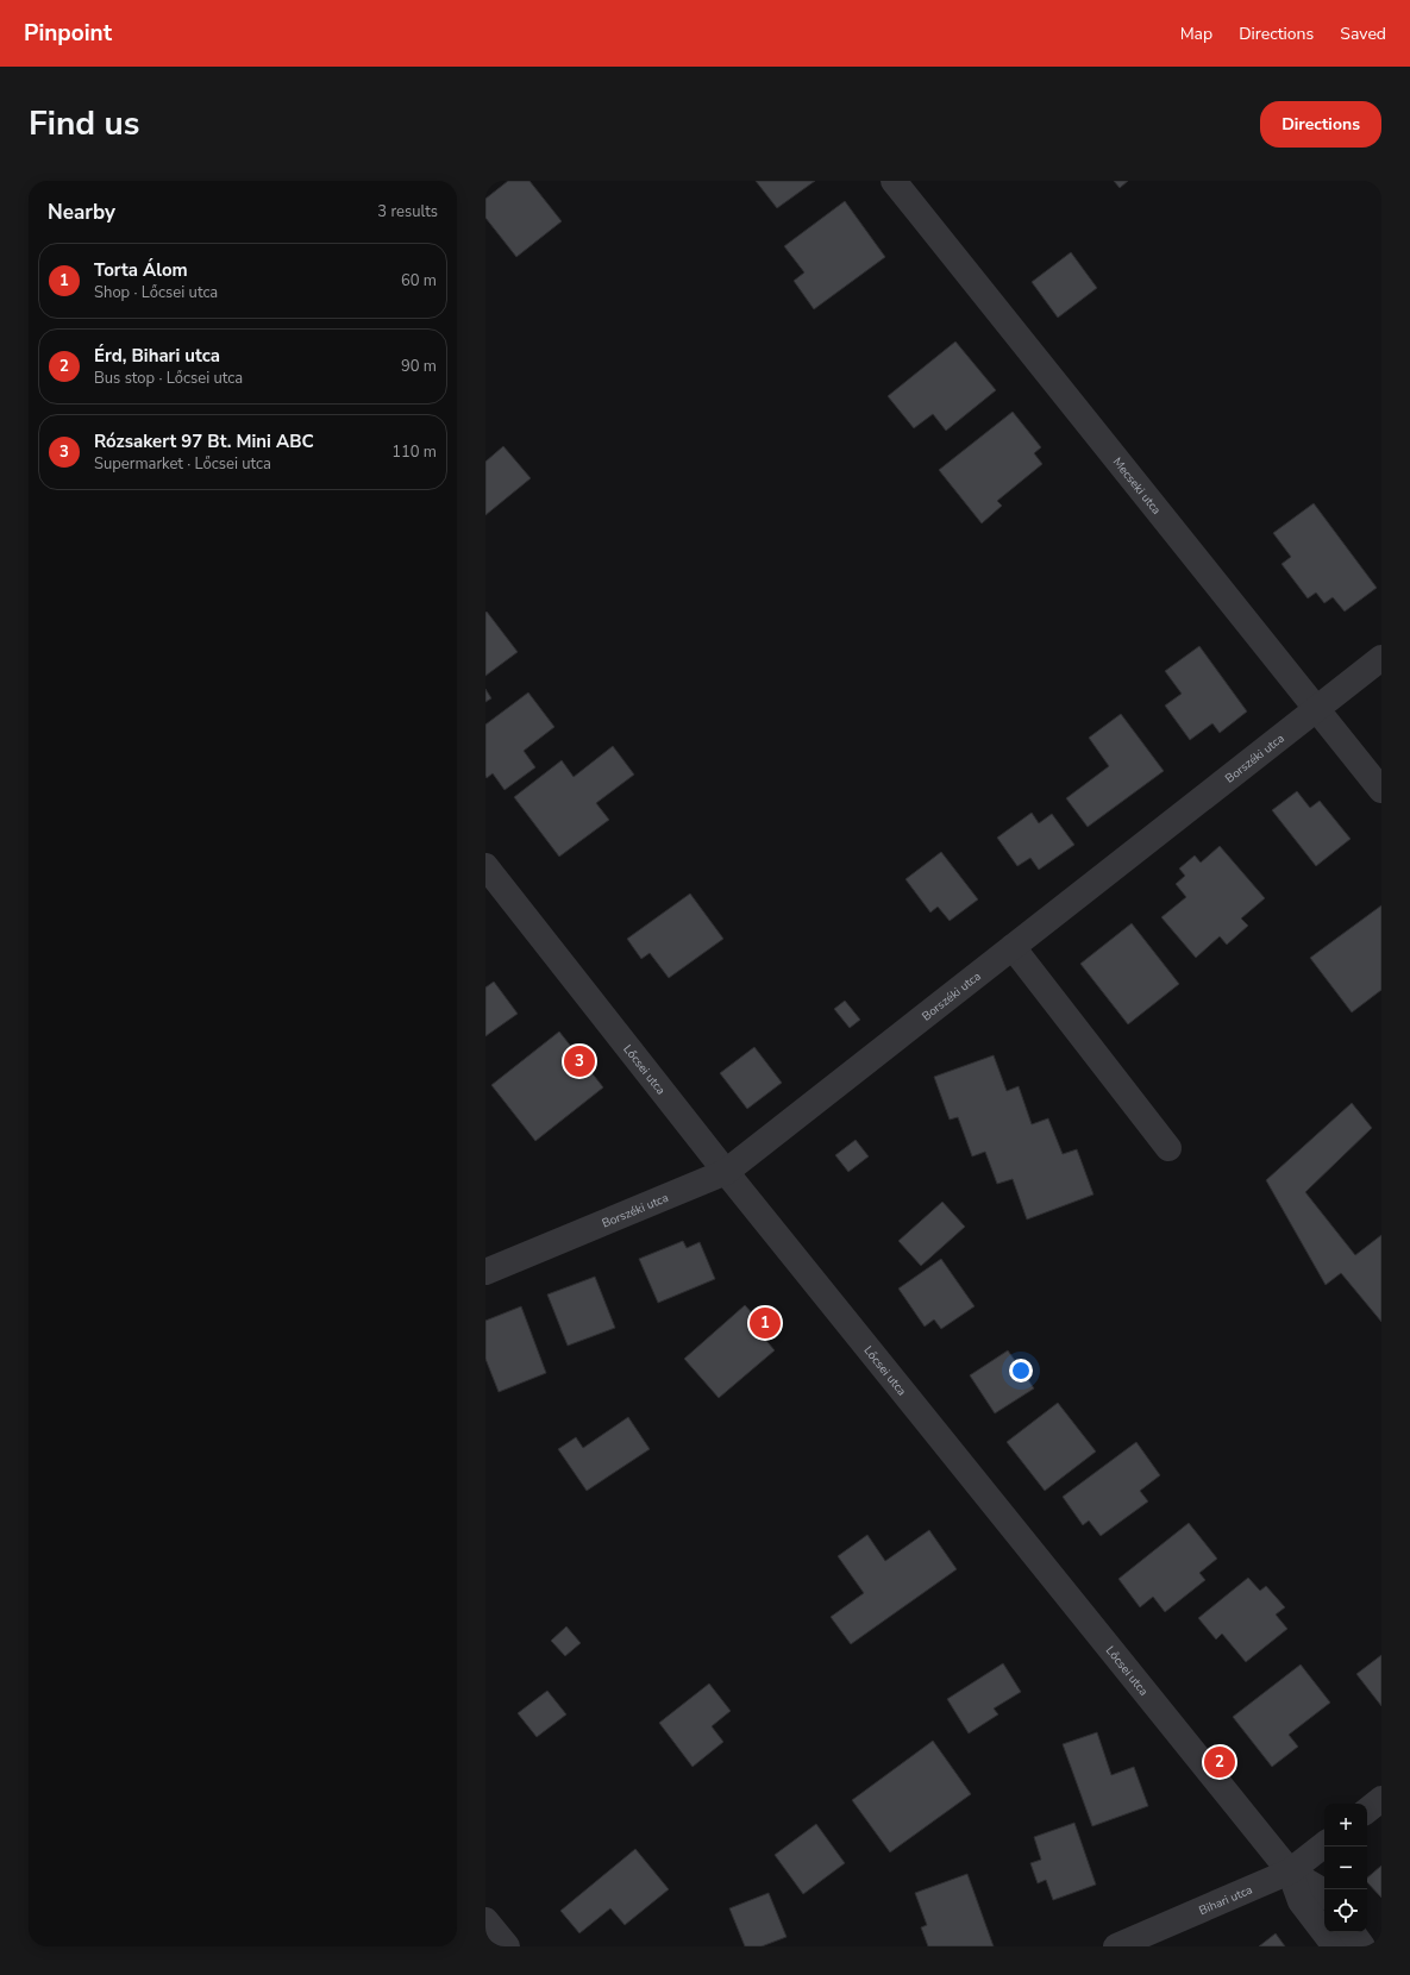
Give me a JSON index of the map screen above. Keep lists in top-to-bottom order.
{
  "streets": {
    "street": [
      "Mecseki utca",
      "Borszéki utca",
      "Lőcsei utca",
      "Bihari utca"
    ]
  },
  "crossings": [
    ["Mecseki utca", "Borszéki utca"],
    ["Borszéki utca", "Lőcsei utca"],
    ["Lőcsei utca", "Bihari utca"]
  ],
  "page": {
    "header": "Pinpoint",
    "nav": ["Map", "Directions", "Saved"],
    "title": "Find us",
    "buttons": "Directions",
    "heading": ["Nearby", "3 results"],
    "list": [
      {
        "mark": "1",
        "name": "Torta Álom",
        "note": "Shop · Lőcsei utca",
        "value": "60 m"
      },
      {
        "mark": "2",
        "name": "Érd, Bihari utca",
        "note": "Bus stop · Lőcsei utca",
        "value": "90 m"
      },
      {
        "mark": "3",
        "name": "Rózsakert 97 Bt. Mini ABC",
        "note": "Supermarket · Lőcsei utca",
        "value": "110 m"
      }
    ],
    "pins": ["3", "1", "2"],
    "map_buttons": ["+", "−"]
  }
}
